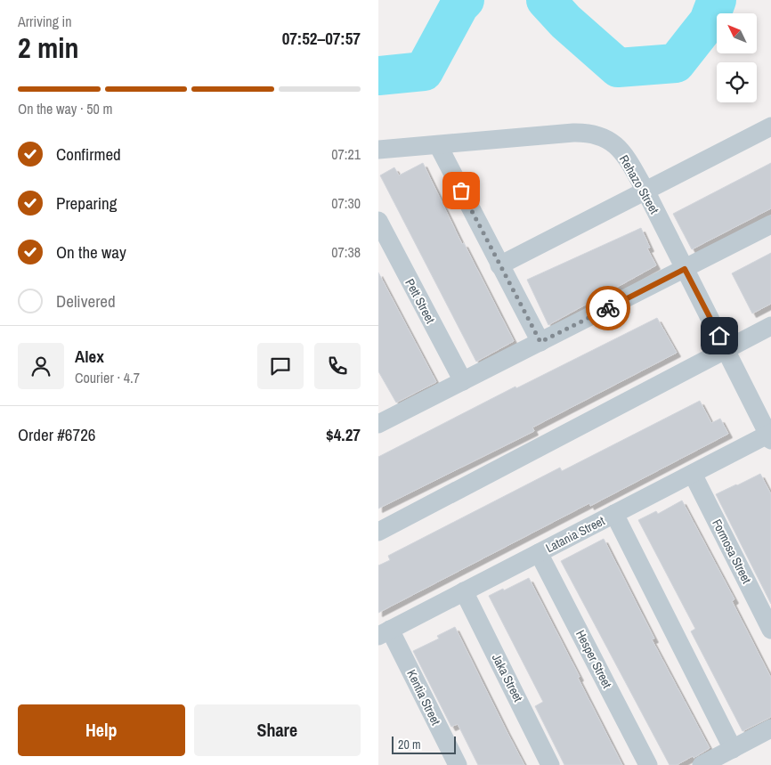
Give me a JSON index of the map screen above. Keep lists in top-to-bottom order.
{
  "streets": {
    "street": [
      "Rehazo Street",
      "Pett Street",
      "Latania Street",
      "Formosa Street",
      "Hesper Street",
      "Jaka Street",
      "Kentia Street"
    ]
  },
  "crossings": [
    ["Rehazo Street", "Latania Street"],
    ["Latania Street", "Formosa Street"],
    ["Latania Street", "Hesper Street"],
    ["Latania Street", "Jaka Street"],
    ["Latania Street", "Kentia Street"]
  ],
  "scale_bar": "20 m",
  "north": "top left",
  "page": {
    "heading": ["2 min", "Arriving in", "07:52–07:57"],
    "panel": [
      "Alex",
      "Courier · 4.7",
      "Order #6726",
      "$4.27"
    ],
    "bar": "On the way · 50 m",
    "list": [
      ["Confirmed", "07:21"],
      ["Preparing", "07:30"],
      ["On the way", "07:38"],
      "Delivered"
    ],
    "buttons": ["Help", "Share"],
    "scale": "20 m"
  }
}
